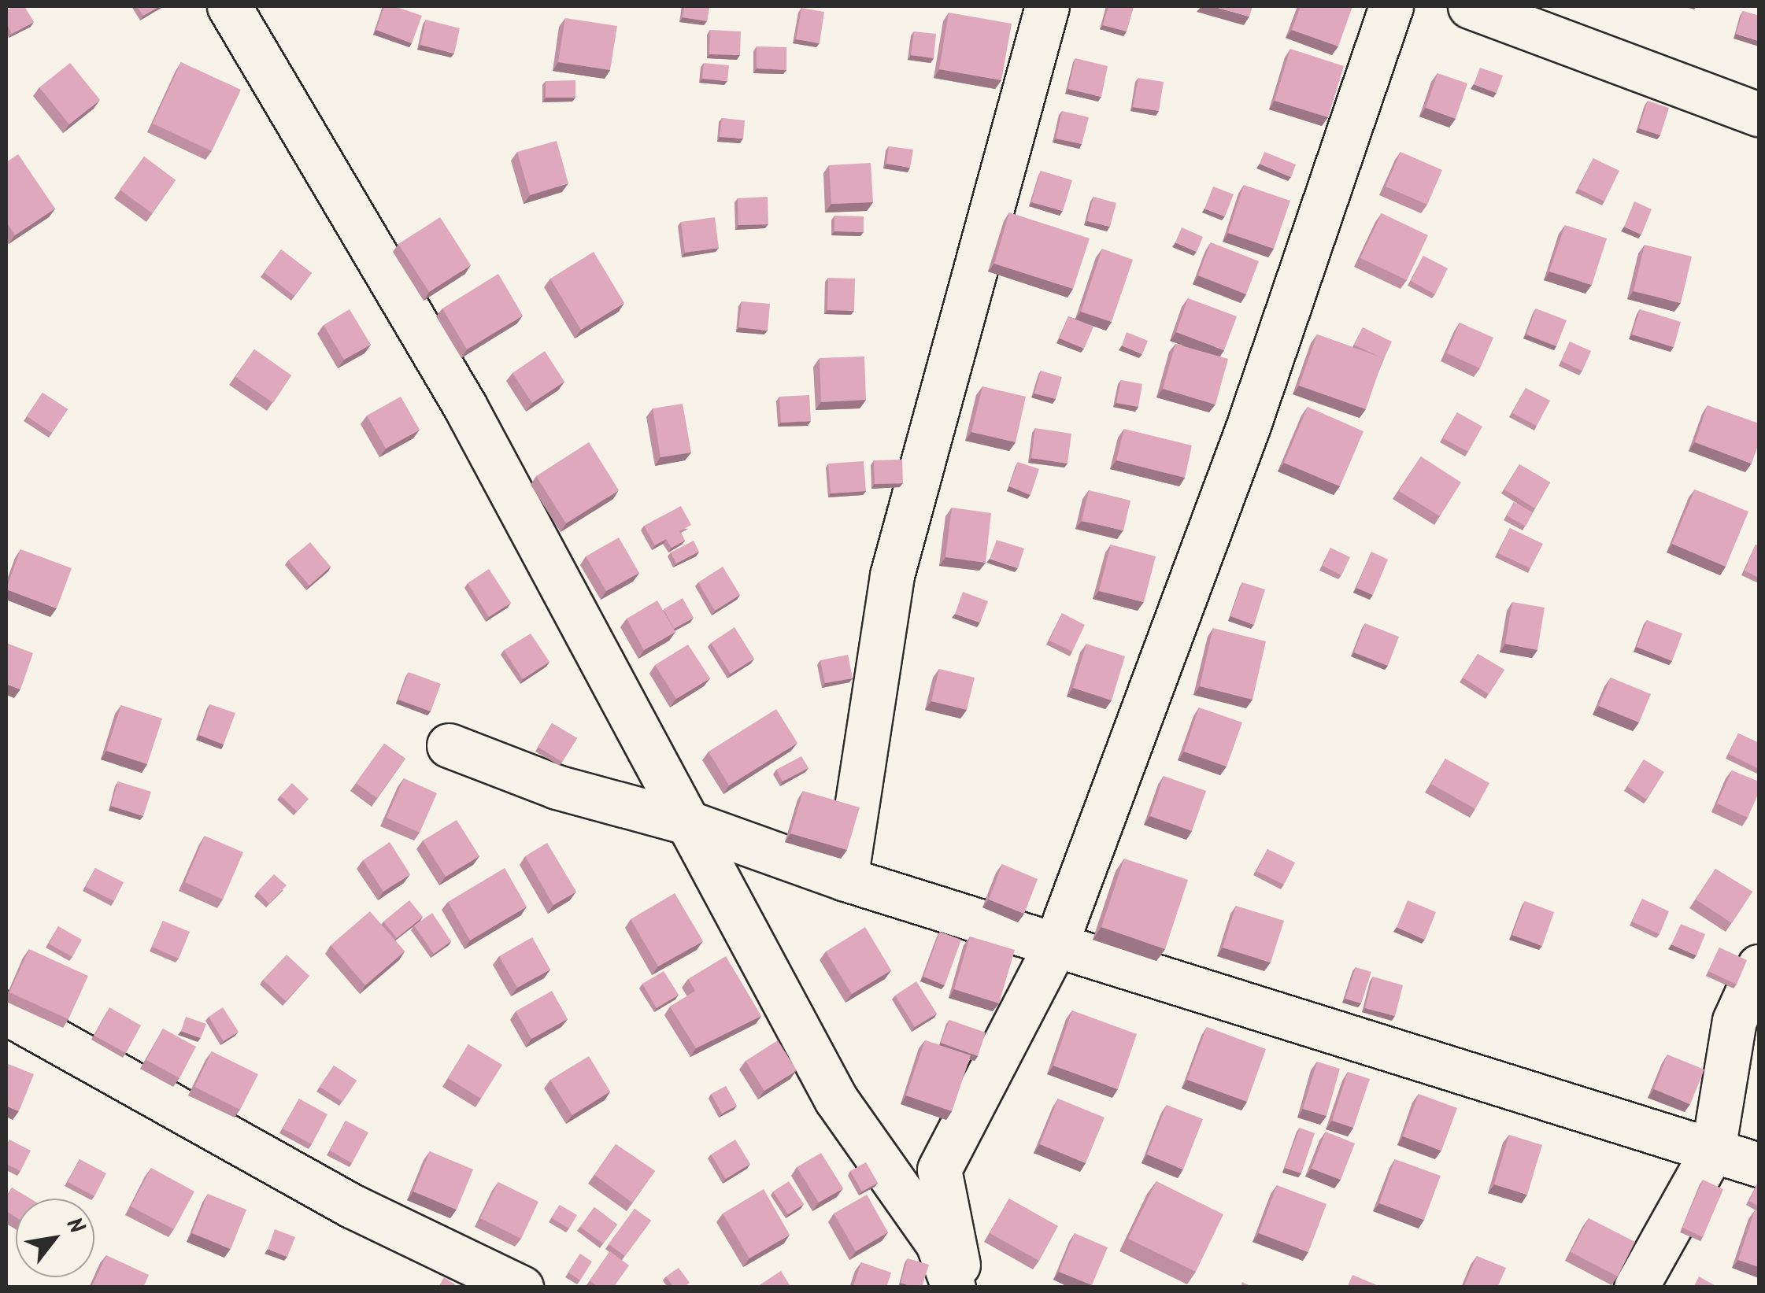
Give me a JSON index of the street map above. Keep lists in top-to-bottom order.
{
  "north": "top right"
}
